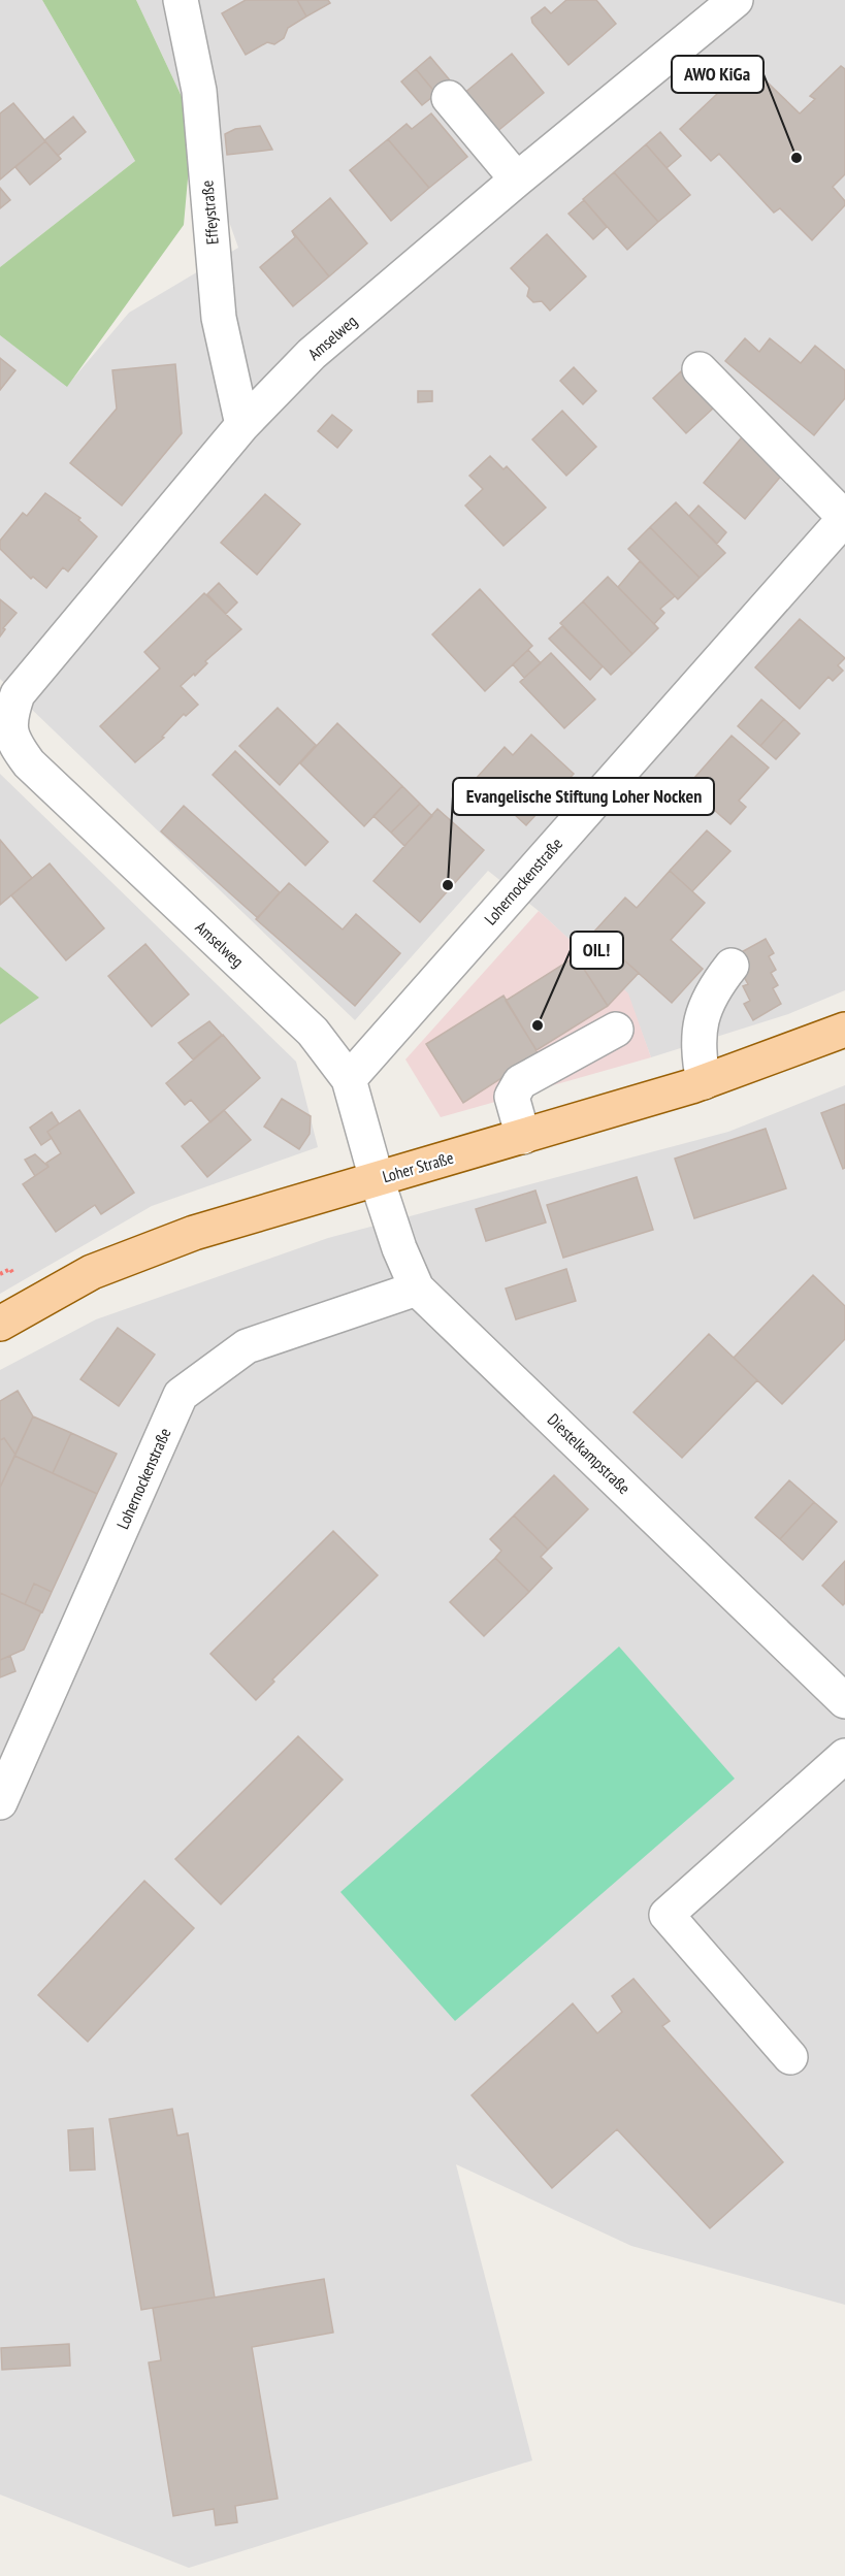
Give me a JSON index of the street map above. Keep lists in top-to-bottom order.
{
  "streets": {
    "main road": ["Loher Straße"],
    "street": [
      "Effeystraße",
      "Amselweg",
      "Lohernockenstraße",
      "Diestelkampstraße"
    ]
  },
  "crossings": [
    ["Effeystraße", "Amselweg"],
    ["Amselweg", "Lohernockenstraße"],
    ["Amselweg", "Loher Straße"],
    ["Amselweg", "Diestelkampstraße"],
    ["Lohernockenstraße", "Diestelkampstraße"],
    ["Loher Straße", "Diestelkampstraße"]
  ],
  "places": ["AWO KiGa", "Evangelische Stiftung Loher Nocken", "OIL!"]
}
